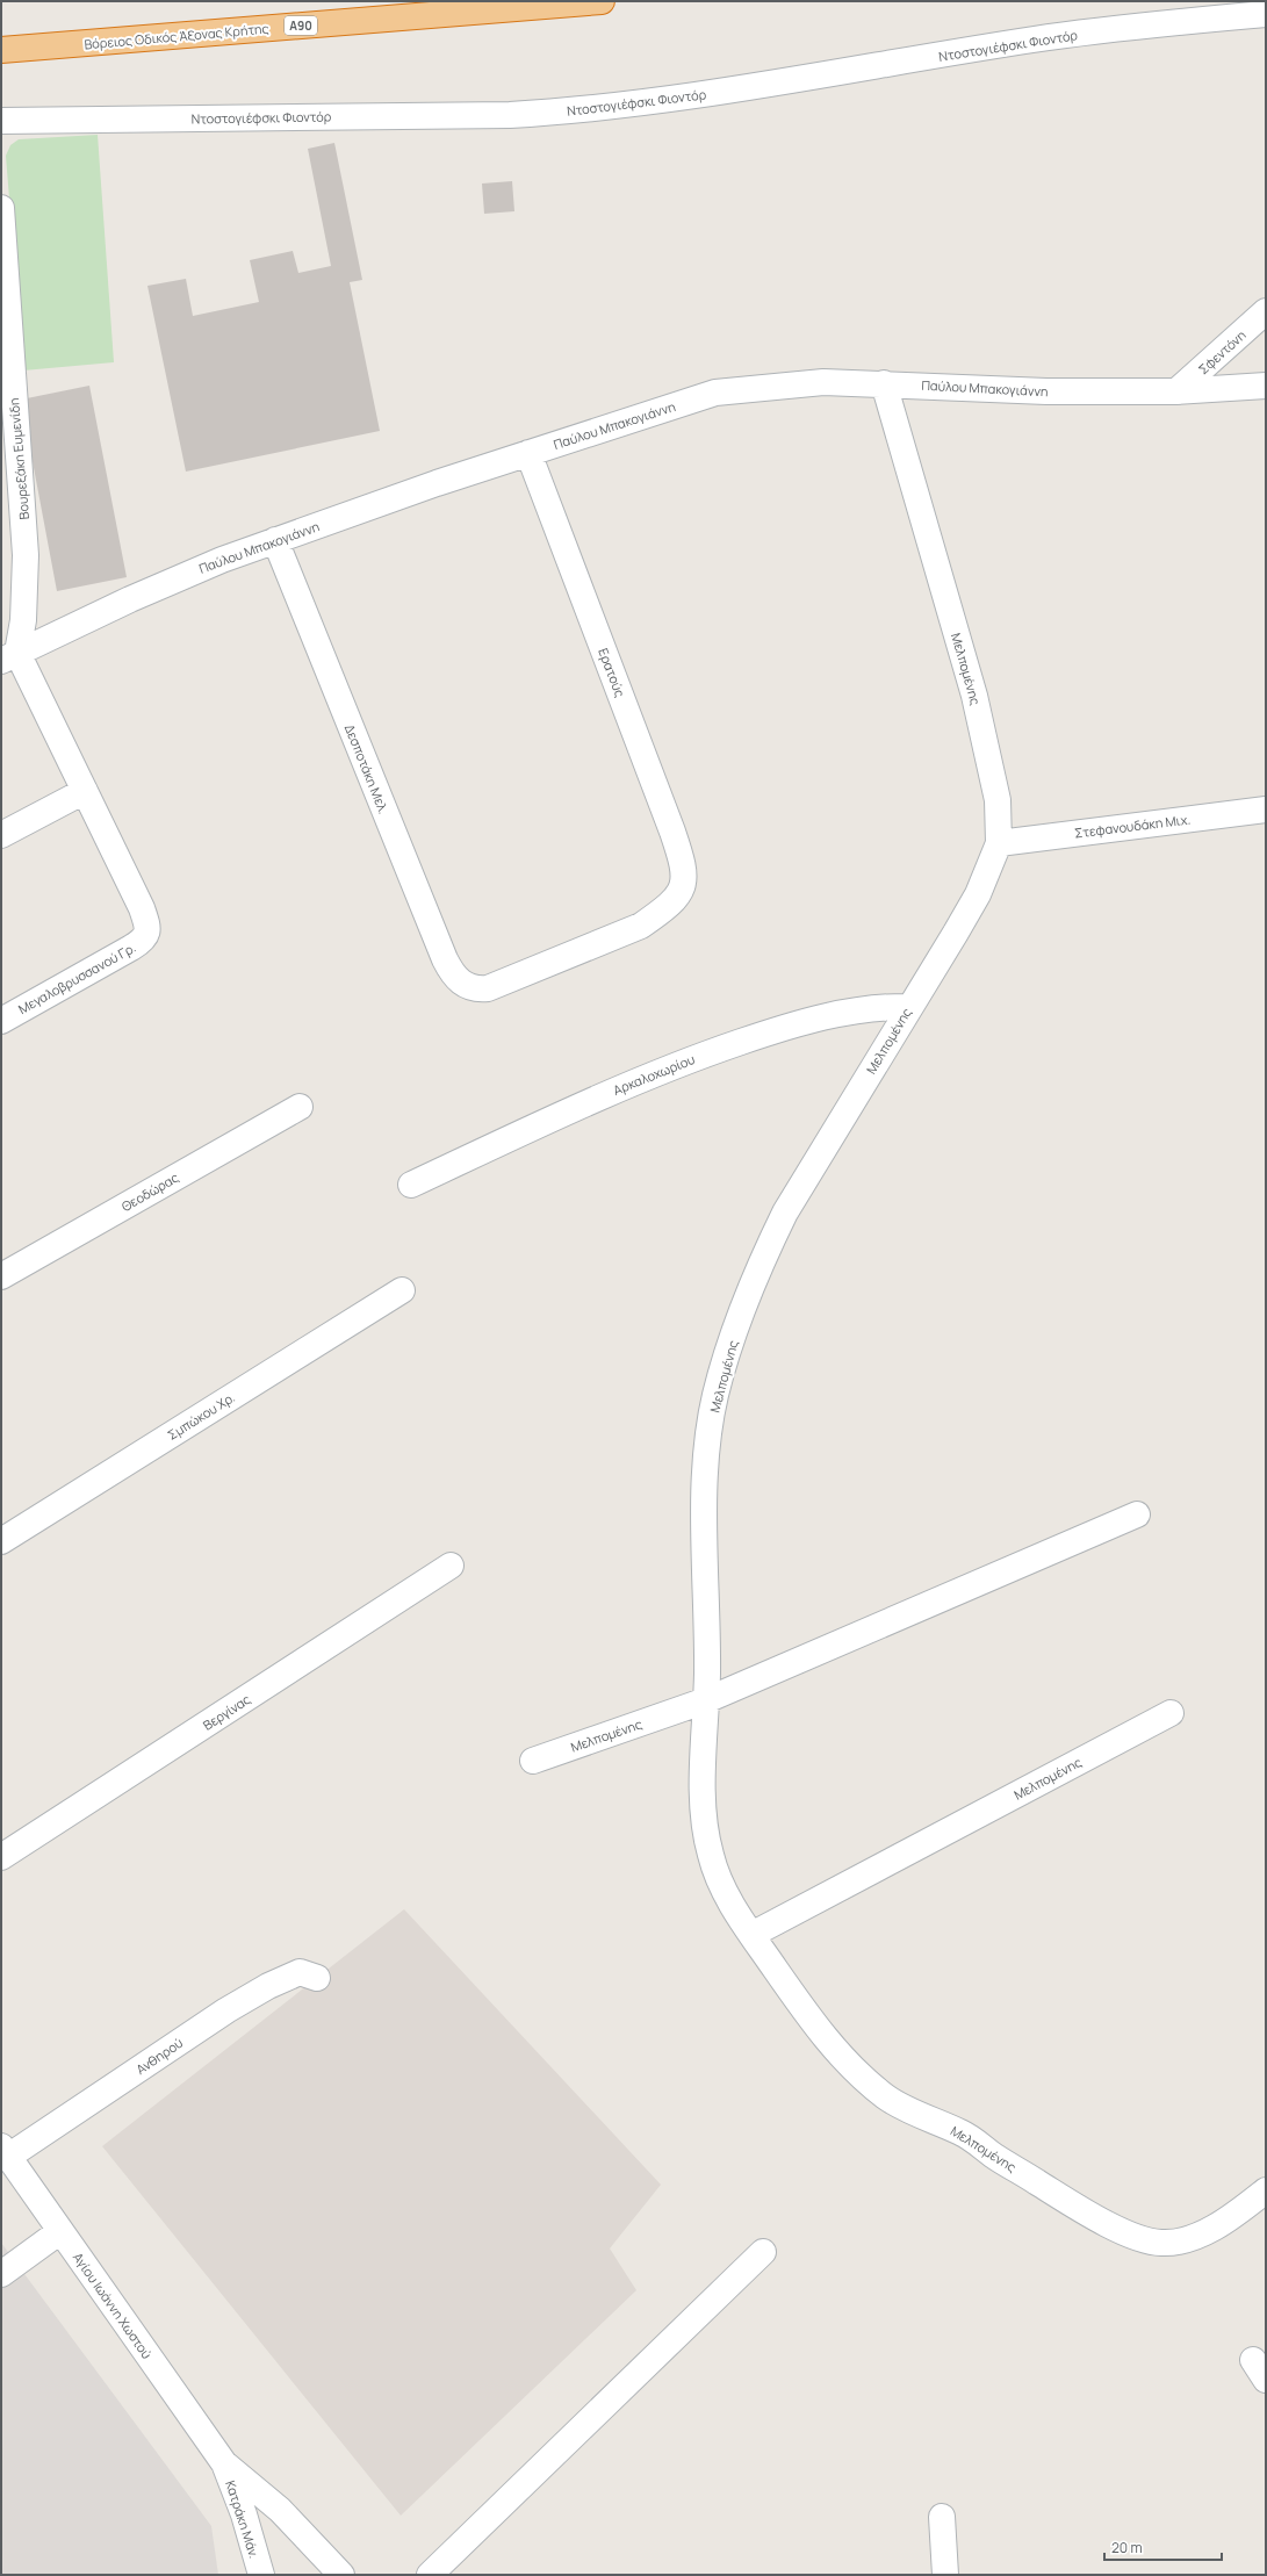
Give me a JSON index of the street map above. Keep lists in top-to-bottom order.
{
  "streets": {
    "highway": ["Α90", "Βόρειος Οδικός Άξονας Κρήτης"],
    "street": [
      "Ντοστογιέφσκι Φιοντόρ",
      "Σφεντόνη",
      "Παύλου Μπακογιάννη",
      "Βουρεξάκη Ευμενίδη",
      "Μελπομένης",
      "Ερατούς",
      "Δεσποτάκη Μελ.",
      "Στεφανουδάκη Μιχ.",
      "Μεγαλοβρυσσανού Γρ.",
      "Αρκαλοχωρίου",
      "Θεοδώρας",
      "Σμπώκου Χρ.",
      "Βεργίνας",
      "Ανθηρού",
      "Αγίου Ιωάννη Χωστού",
      "Κατράκη Μάν."
    ]
  },
  "crossings": [
    ["Σφεντόνη", "Παύλου Μπακογιάννη"],
    ["Παύλου Μπακογιάννη", "Βουρεξάκη Ευμενίδη"],
    ["Παύλου Μπακογιάννη", "Μελπομένης"],
    ["Παύλου Μπακογιάννη", "Ερατούς"],
    ["Παύλου Μπακογιάννη", "Δεσποτάκη Μελ."],
    ["Μελπομένης", "Στεφανουδάκη Μιχ."],
    ["Μελπομένης", "Αρκαλοχωρίου"],
    ["Ερατούς", "Δεσποτάκη Μελ."],
    ["Ανθηρού", "Αγίου Ιωάννη Χωστού"],
    ["Αγίου Ιωάννη Χωστού", "Κατράκη Μάν."]
  ],
  "scale_bar": "20 m"
}
